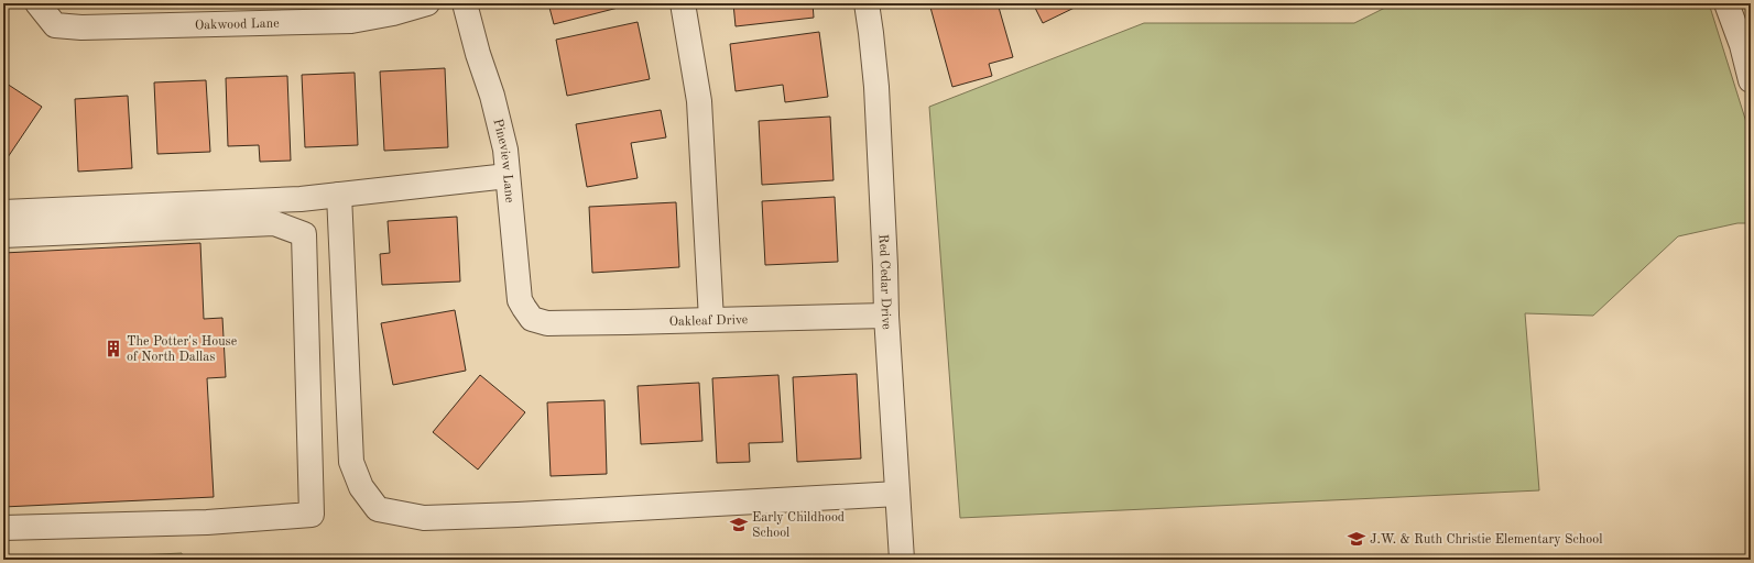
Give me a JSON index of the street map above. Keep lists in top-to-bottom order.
{
  "streets": {
    "street": [
      "Oakwood Lane",
      "Pineview Lane",
      "Red Cedar Drive",
      "Oakleaf Drive"
    ]
  },
  "crossings": [
    ["Pineview Lane", "Oakleaf Drive"],
    ["Red Cedar Drive", "Oakleaf Drive"]
  ],
  "places": {
    "building": ["The Potter's House of North Dallas"],
    "school or university": ["Early Childhood School", "J.W. & Ruth Christie Elementary School"]
  }
}
